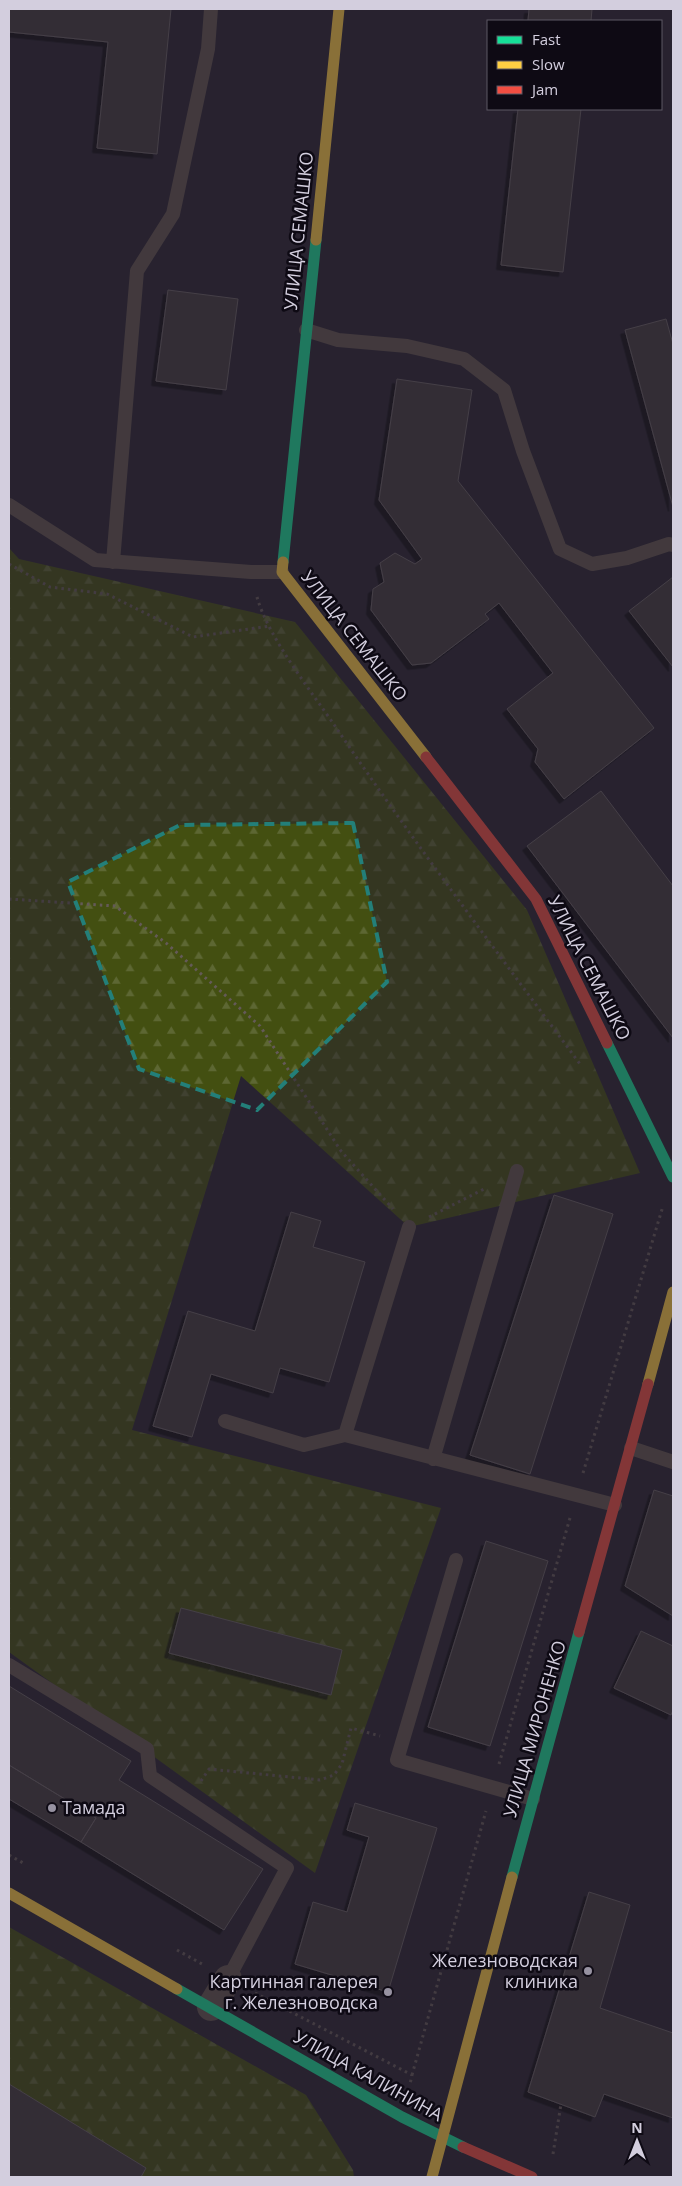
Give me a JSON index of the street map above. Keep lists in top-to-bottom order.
{
  "streets": {
    "street": ["УЛИЦА СЕМАШКО", "УЛИЦА МИРОНЕНКО", "УЛИЦА КАЛИНИНА"]
  },
  "crossings": [
    ["УЛИЦА МИРОНЕНКО", "УЛИЦА КАЛИНИНА"]
  ],
  "places": ["Тамада", "Железноводская клиника", "Картинная галерея г. Железноводска"],
  "legend": ["Fast", "Slow", "Jam"],
  "north": "top"
}
